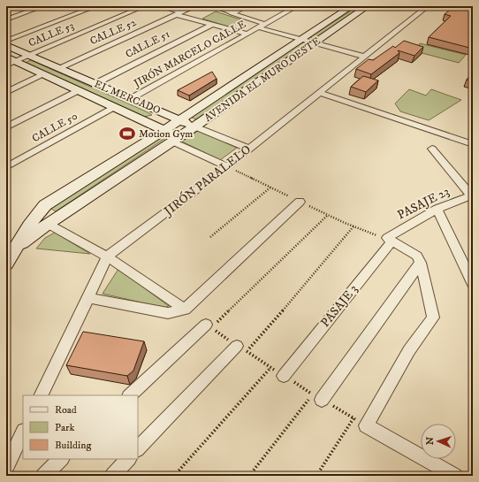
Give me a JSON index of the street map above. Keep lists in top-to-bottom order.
{
  "streets": {
    "main road": ["AVENIDA EL MURO OESTE", "EL MERCADO"],
    "street": [
      "CALLE 52",
      "CALLE 53",
      "CALLE 51",
      "JIRÓN MARCELO CALLE",
      "CALLE 50",
      "JIRÓN PARALELO",
      "PASAJE 23",
      "PASAJE 3"
    ]
  },
  "crossings": [
    ["CALLE 52", "EL MERCADO"],
    ["CALLE 53", "EL MERCADO"],
    ["CALLE 51", "EL MERCADO"],
    ["JIRÓN MARCELO CALLE", "EL MERCADO"],
    ["AVENIDA EL MURO OESTE", "EL MERCADO"],
    ["EL MERCADO", "CALLE 50"],
    ["EL MERCADO", "JIRÓN PARALELO"],
    ["PASAJE 23", "PASAJE 3"]
  ],
  "places": {
    "sports": ["Motion Gym"]
  },
  "legend": ["Road", "Park", "Building"],
  "north": "left"
}
